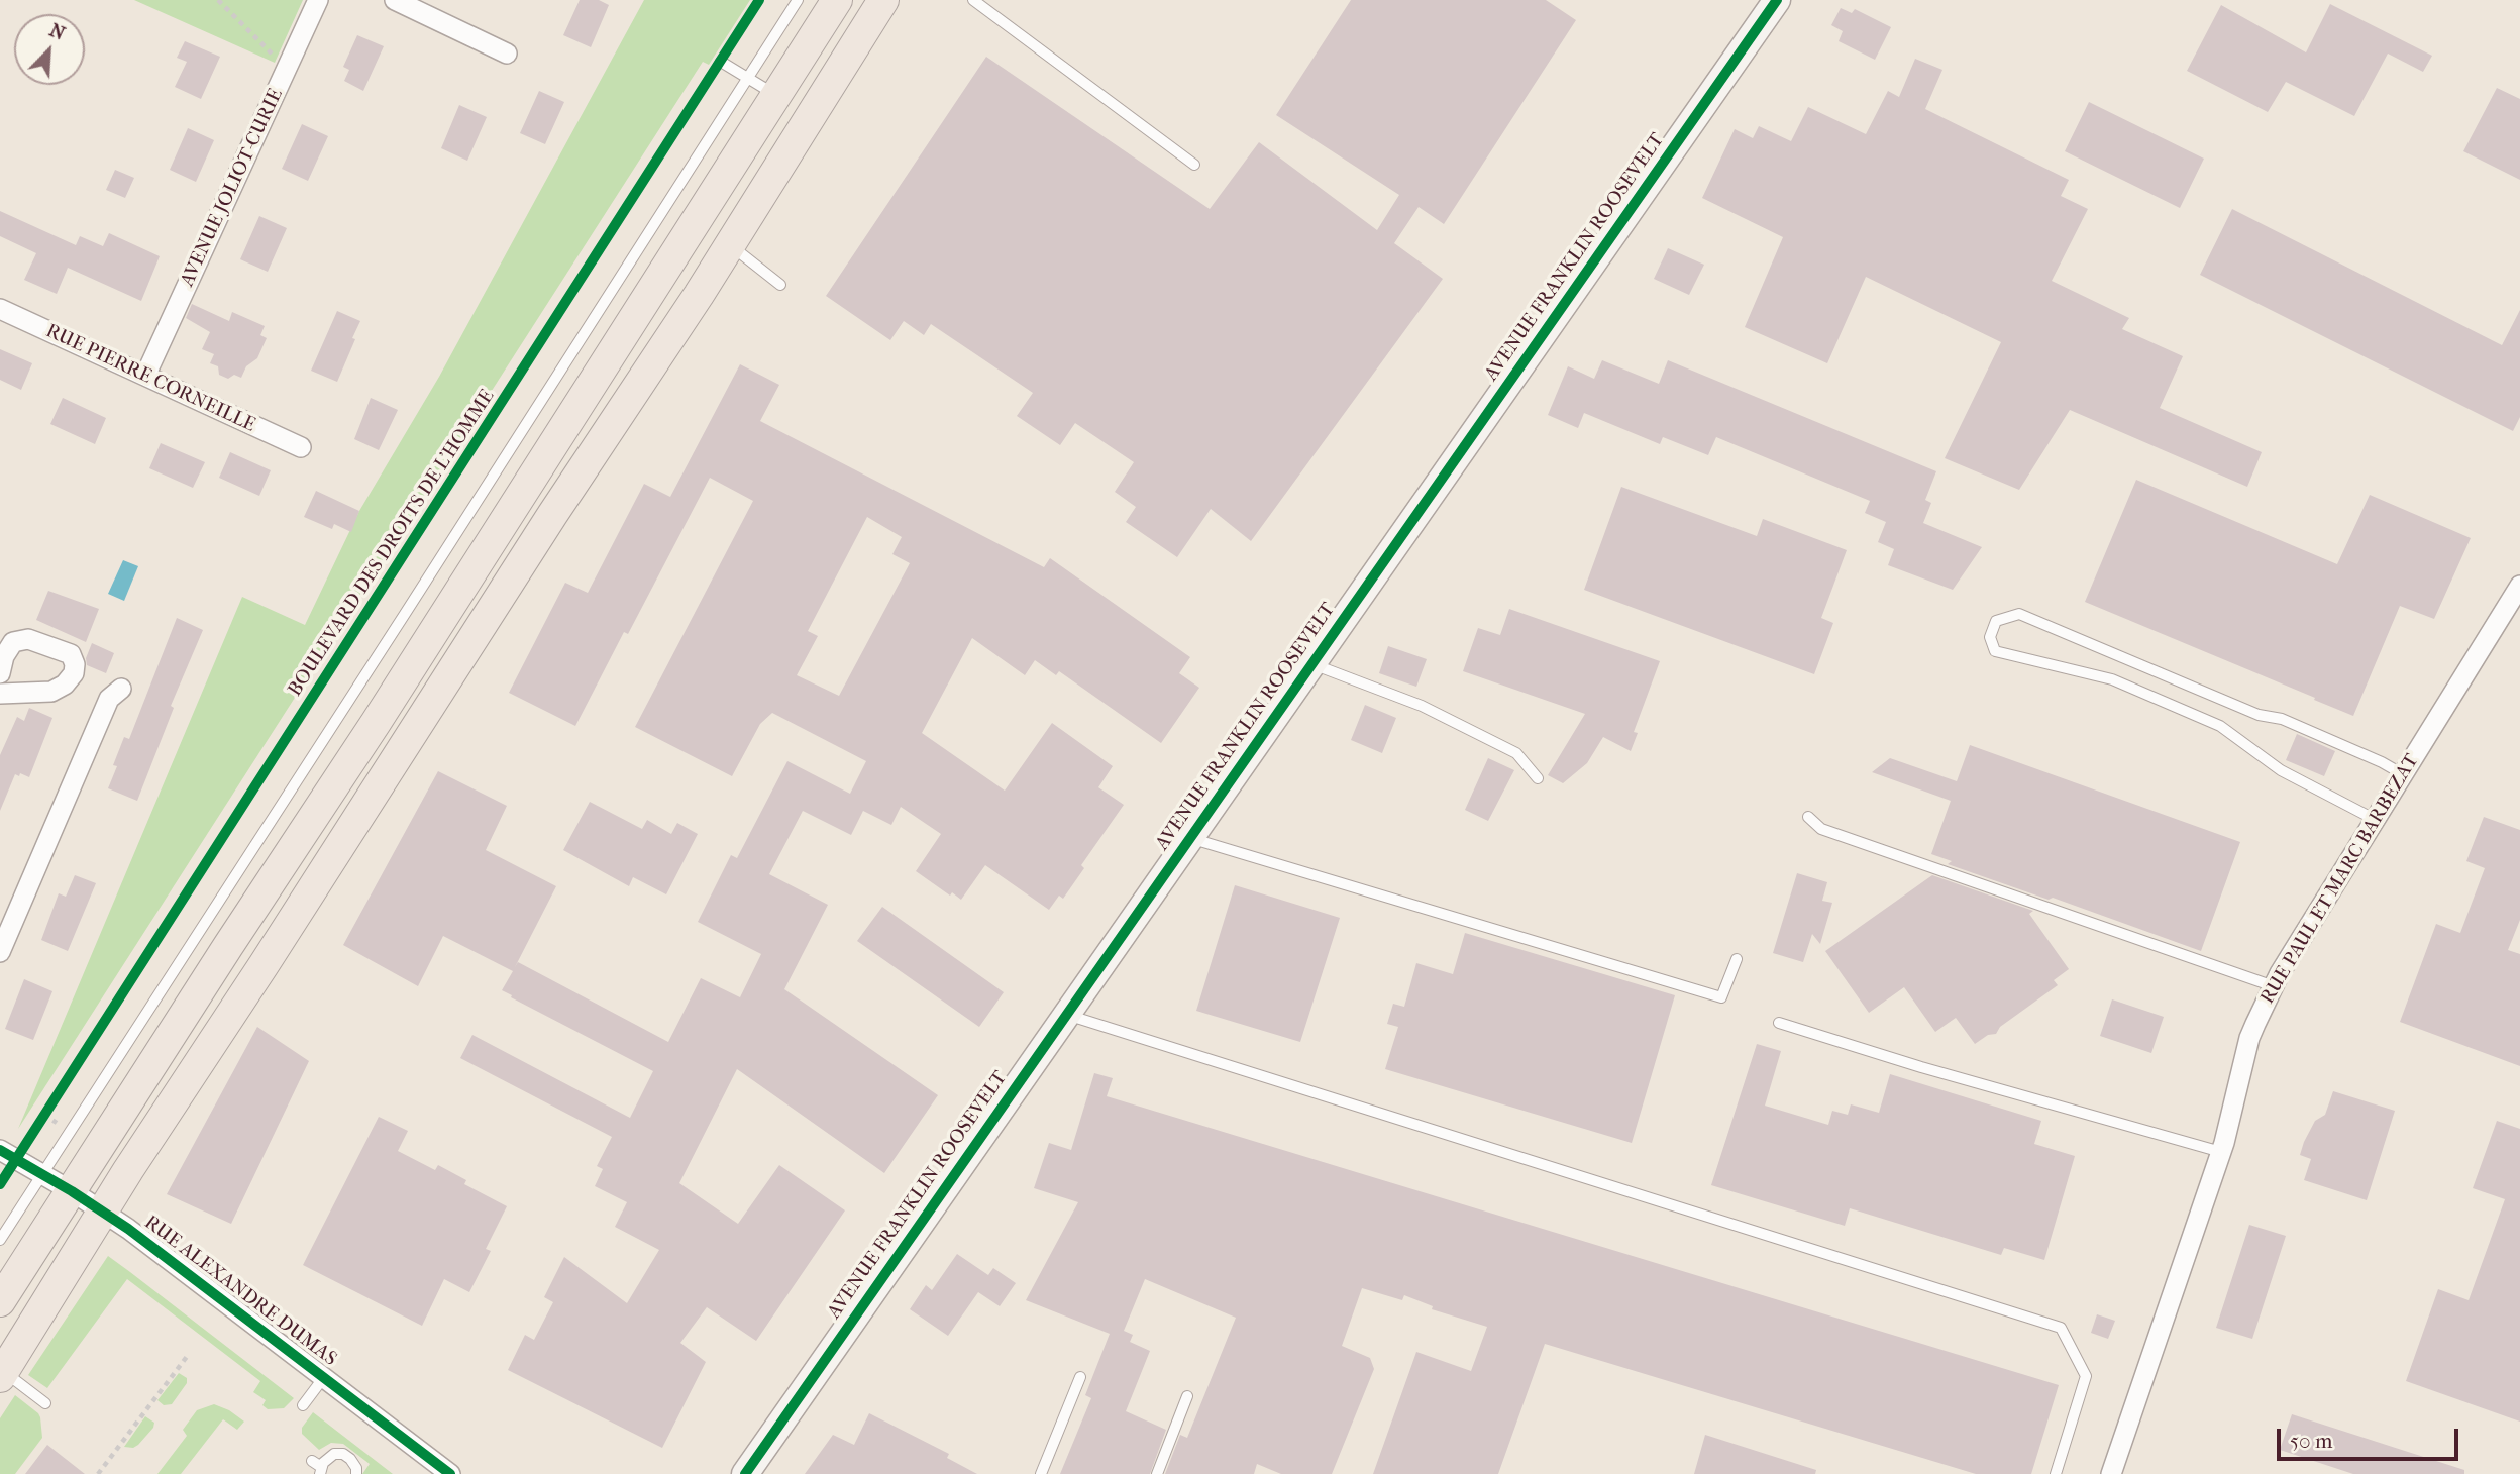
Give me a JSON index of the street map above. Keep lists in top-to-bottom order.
{
  "streets": {
    "street": [
      "AVENUE JOLIOT-CURIE",
      "AVENUE FRANKLIN ROOSEVELT",
      "RUE PIERRE CORNEILLE",
      "RUE PAUL ET MARC BARBEZAT",
      "RUE ALEXANDRE DUMAS"
    ],
    "cycle path": ["BOULEVARD DES DROITS DE L'HOMME"]
  },
  "crossings": [
    ["AVENUE JOLIOT-CURIE", "RUE PIERRE CORNEILLE"]
  ],
  "scale_bar": "50 m",
  "north": "top right"
}
